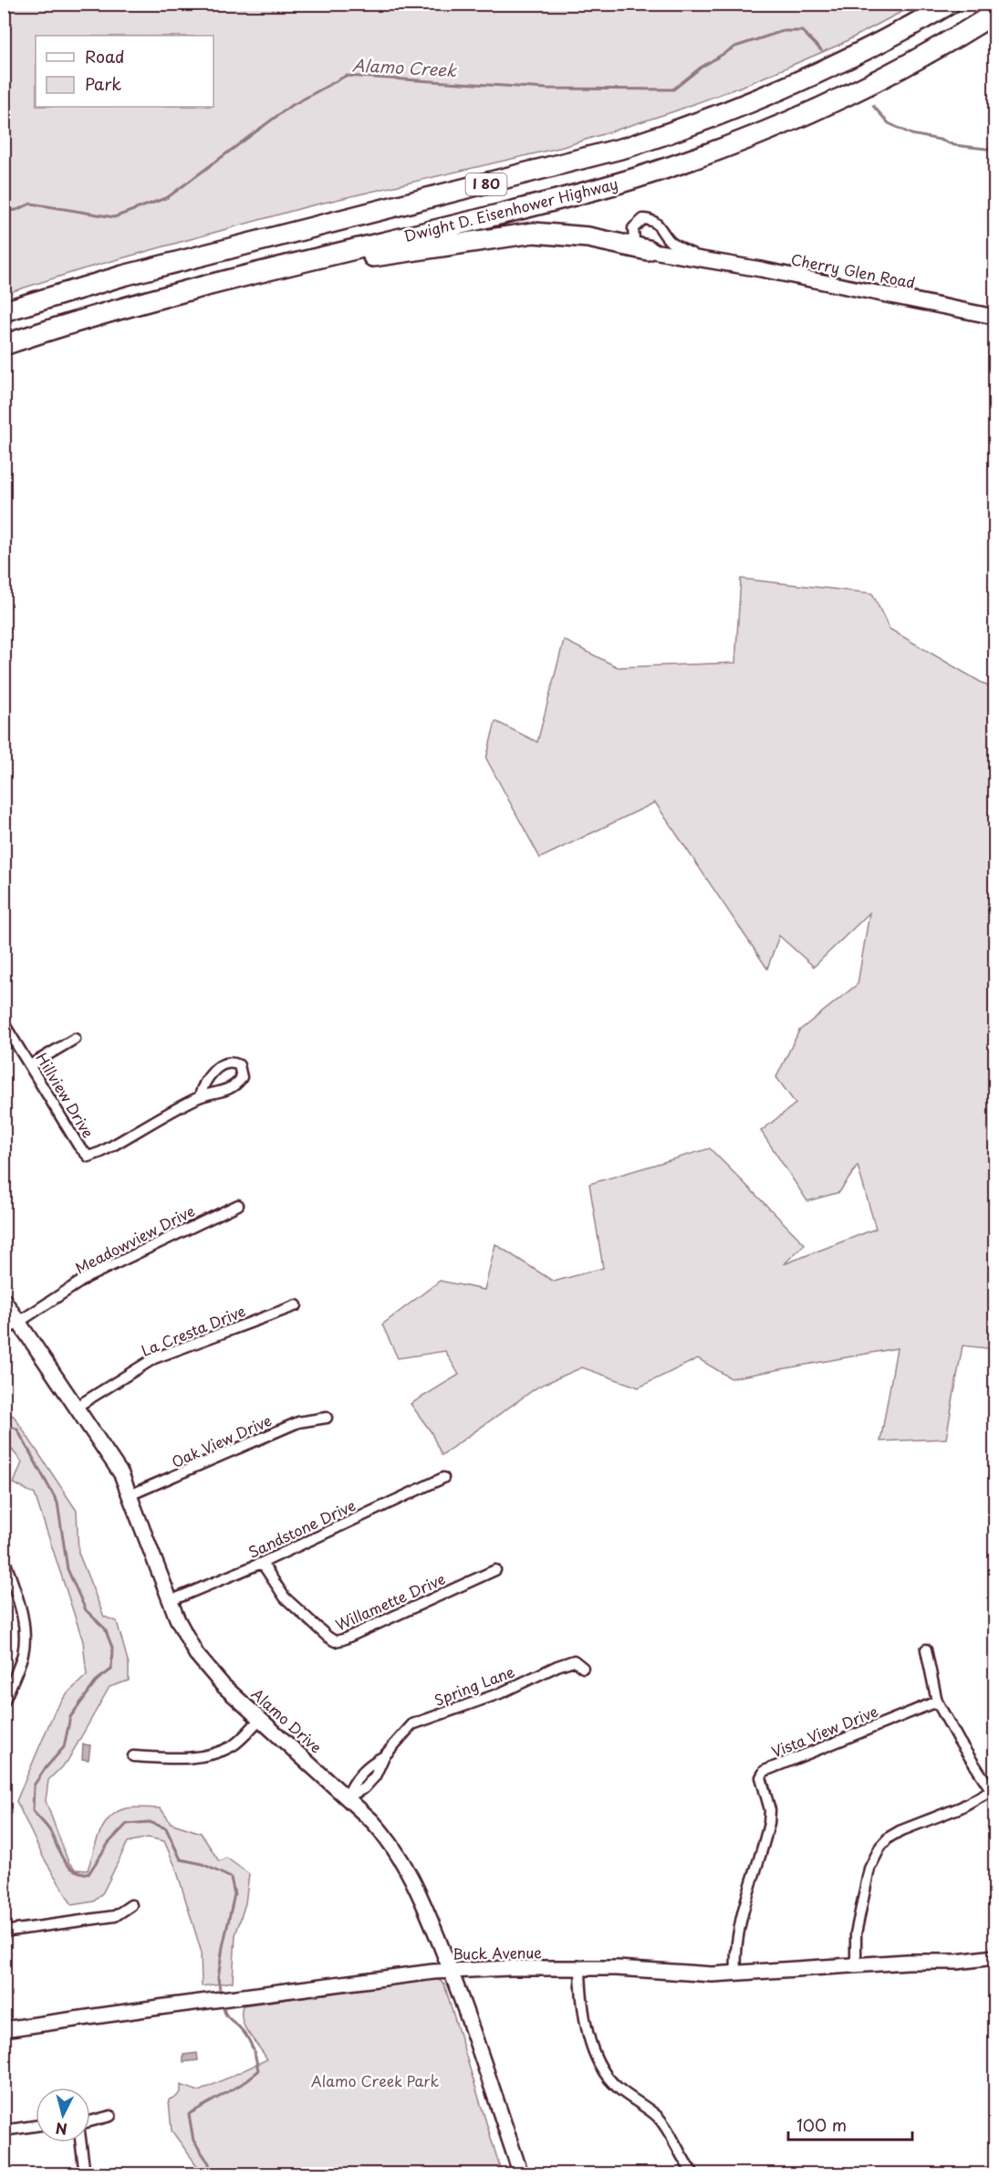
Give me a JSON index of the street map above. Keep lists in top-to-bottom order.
{
  "streets": {
    "highway": ["I 80", "Dwight D. Eisenhower Highway"],
    "street": [
      "Cherry Glen Road",
      "Hillview Drive",
      "Meadowview Drive",
      "La Cresta Drive",
      "Oak View Drive",
      "Sandstone Drive",
      "Willamette Drive",
      "Spring Lane",
      "Alamo Drive",
      "Vista View Drive",
      "Buck Avenue"
    ]
  },
  "crossings": [
    ["Meadowview Drive", "Alamo Drive"],
    ["La Cresta Drive", "Alamo Drive"],
    ["Oak View Drive", "Alamo Drive"],
    ["Sandstone Drive", "Willamette Drive"],
    ["Sandstone Drive", "Alamo Drive"],
    ["Spring Lane", "Alamo Drive"],
    ["Alamo Drive", "Buck Avenue"],
    ["Vista View Drive", "Buck Avenue"]
  ],
  "water": ["Alamo Creek"],
  "parks": ["Alamo Creek Park"],
  "legend": ["Road", "Park"],
  "scale_bar": "100 m",
  "north": "bottom"
}
